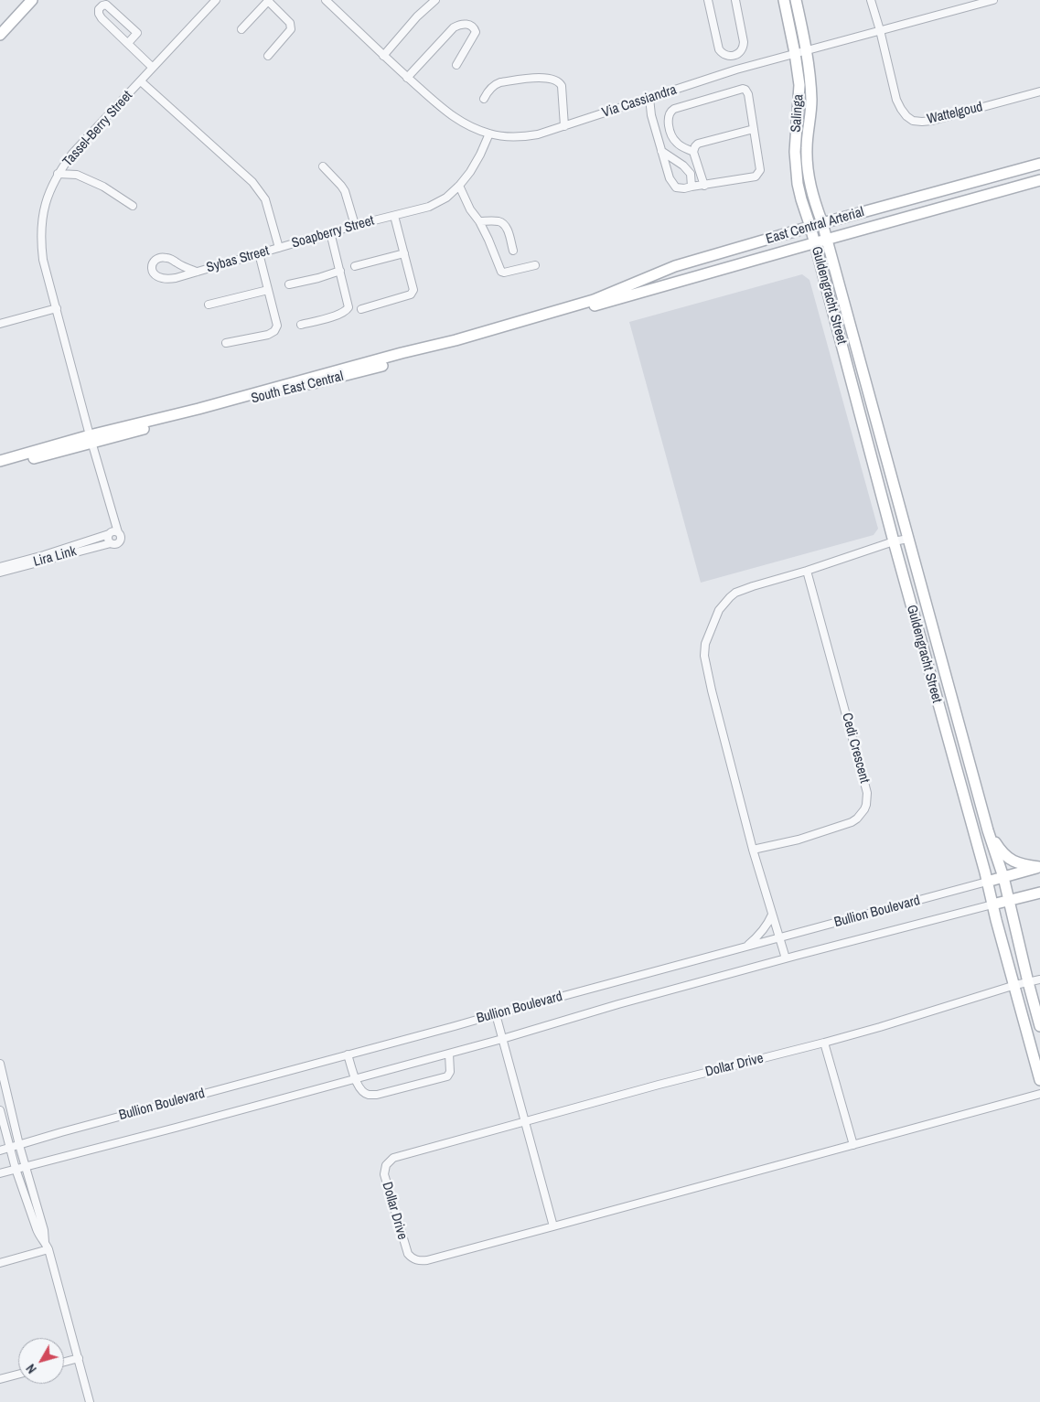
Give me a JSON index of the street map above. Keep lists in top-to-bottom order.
{
  "streets": {
    "street": [
      "Via Cassiandra",
      "Salinga",
      "Wattelgoud",
      "Tassel-Berry Street",
      "East Central Arterial",
      "Soapberry Street",
      "Sybas Street",
      "Guldengracht Street",
      "South East Central",
      "Lira Link",
      "Cedi Crescent",
      "Bullion Boulevard",
      "Dollar Drive"
    ]
  },
  "crossings": [
    ["Via Cassiandra", "Salinga"],
    ["Via Cassiandra", "Wattelgoud"],
    ["Via Cassiandra", "Soapberry Street"],
    ["Salinga", "East Central Arterial"],
    ["Salinga", "Guldengracht Street"],
    ["Tassel-Berry Street", "Soapberry Street"],
    ["Tassel-Berry Street", "South East Central"],
    ["East Central Arterial", "Guldengracht Street"],
    ["East Central Arterial", "South East Central"],
    ["Soapberry Street", "Sybas Street"],
    ["Guldengracht Street", "Bullion Boulevard"],
    ["Guldengracht Street", "Dollar Drive"]
  ],
  "north": "bottom left"
}
